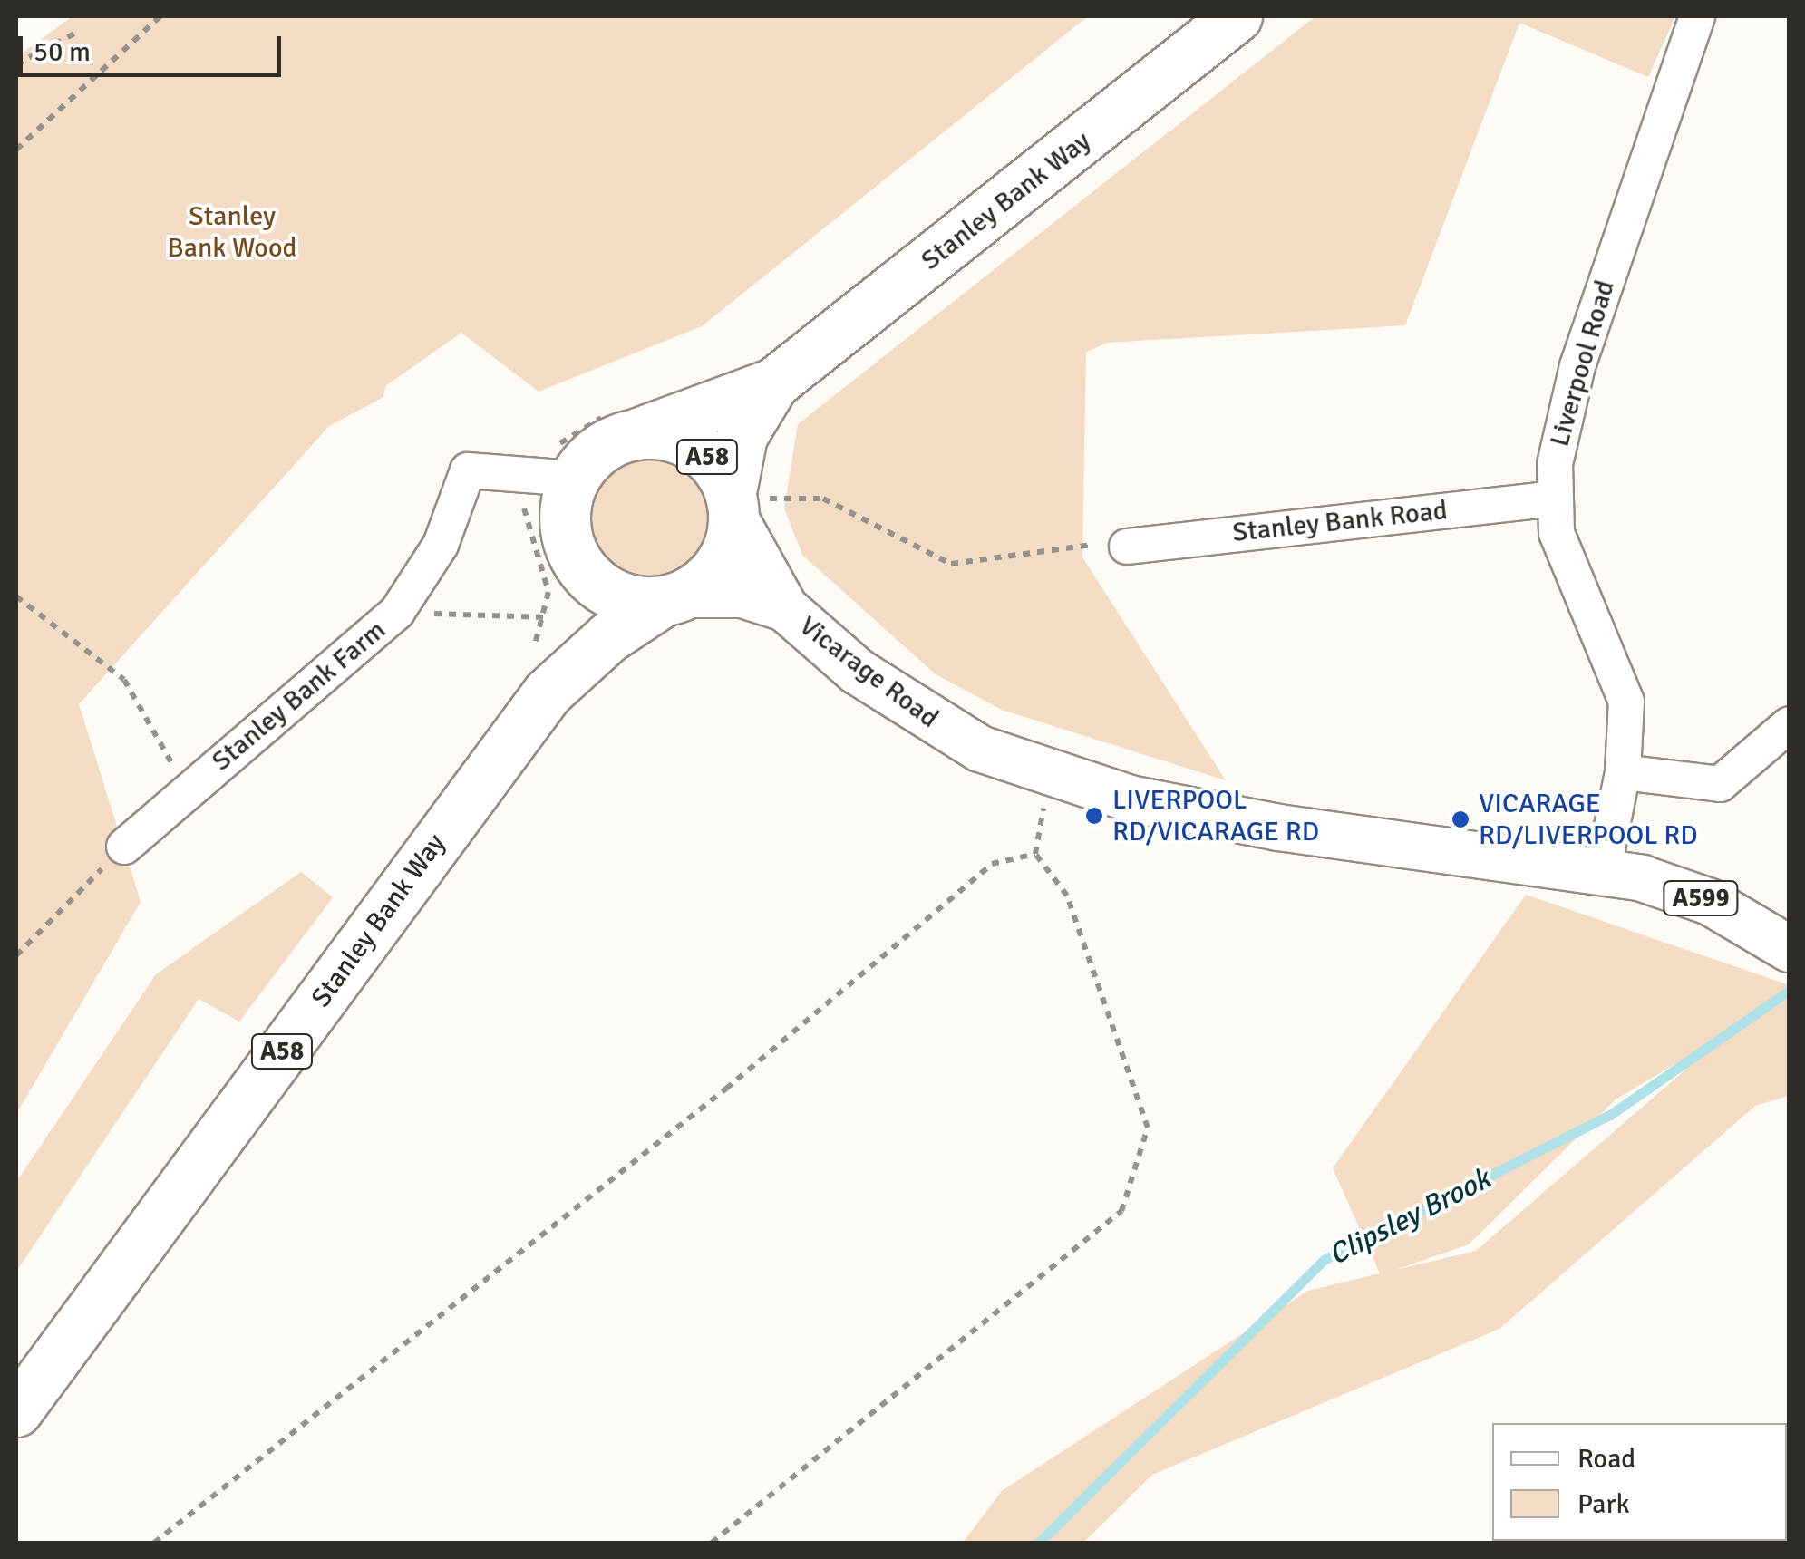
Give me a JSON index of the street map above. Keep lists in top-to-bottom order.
{
  "streets": {
    "highway": ["Stanley Bank Way", "A58"],
    "main road": ["Vicarage Road", "A599"],
    "street": ["Liverpool Road", "Stanley Bank Road", "Stanley Bank Farm"]
  },
  "crossings": [
    ["Stanley Bank Way", "A58"],
    ["Stanley Bank Way", "Vicarage Road"],
    ["Stanley Bank Way", "Stanley Bank Farm"],
    ["Liverpool Road", "Stanley Bank Road"],
    ["Liverpool Road", "Vicarage Road"],
    ["A58", "Vicarage Road"],
    ["A58", "Stanley Bank Farm"],
    ["Vicarage Road", "Stanley Bank Farm"]
  ],
  "water": ["Clipsley Brook"],
  "parks": ["Stanley Bank Wood"],
  "places": ["LIVERPOOL RD/VICARAGE RD", "VICARAGE RD/LIVERPOOL RD"],
  "legend": ["Road", "Park"],
  "scale_bar": "50 m"
}
